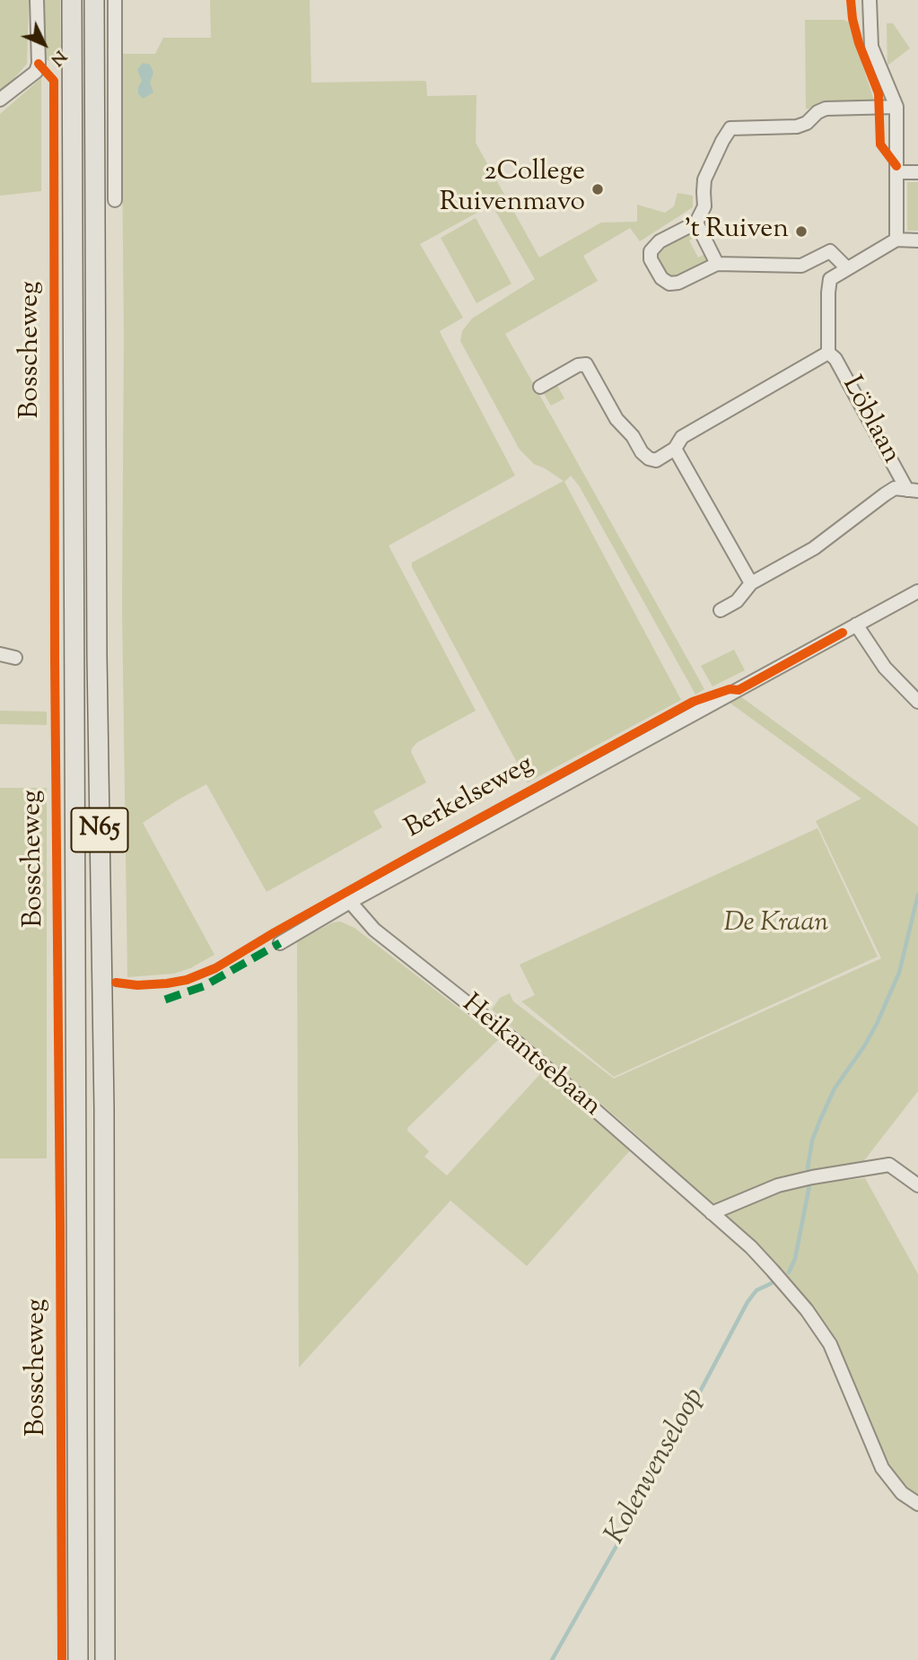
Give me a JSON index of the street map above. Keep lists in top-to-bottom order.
{
  "streets": {
    "main road": ["Bosscheweg", "N65"],
    "street": ["Löblaan", "Berkelseweg", "Heikantsebaan"]
  },
  "crossings": [
    ["Berkelseweg", "Heikantsebaan"]
  ],
  "water": ["Kolenvenseloop"],
  "parks": ["De Kraan"],
  "places": ["2College Ruivenmavo", "'t Ruiven"],
  "north": "bottom right"
}
